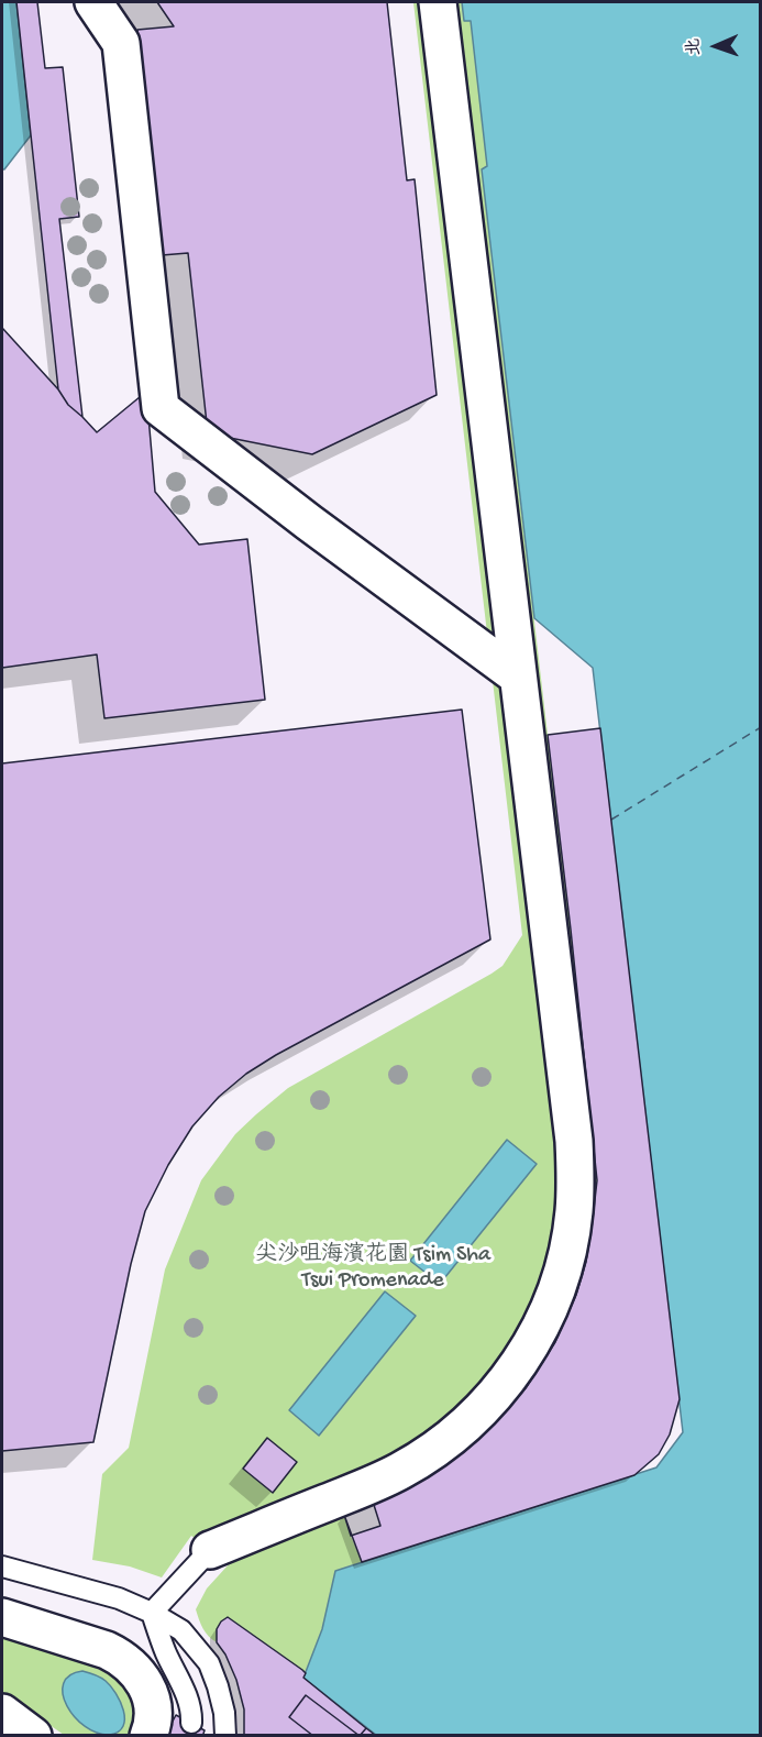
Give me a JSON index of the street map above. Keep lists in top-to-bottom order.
{
  "parks": ["尖沙咀海濱花園 Tsim Sha Tsui Promenade"],
  "north": "left"
}
